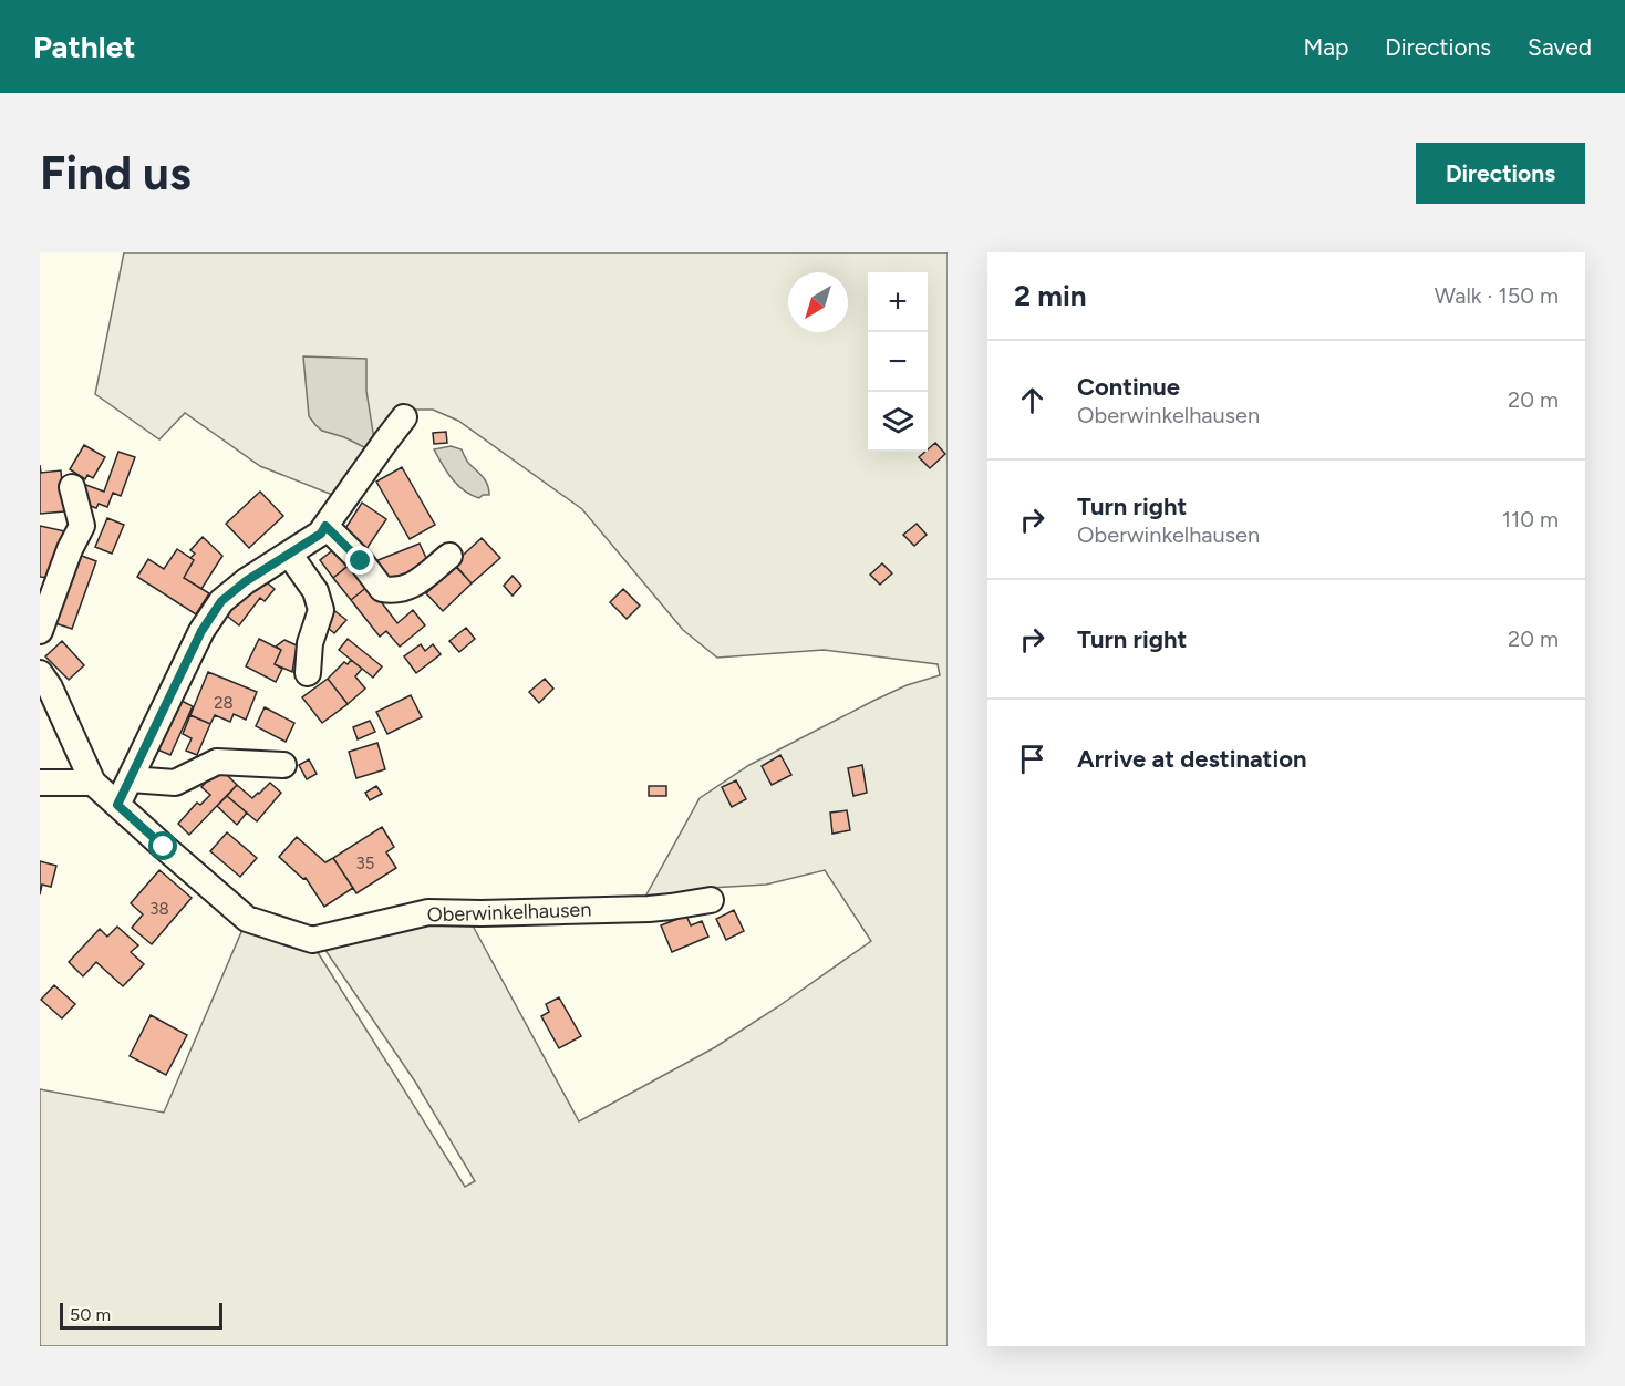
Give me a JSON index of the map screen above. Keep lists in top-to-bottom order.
{
  "streets": {
    "street": ["Oberwinkelhausen"]
  },
  "house_numbers": ["28", "35", "38"],
  "scale_bar": "50 m",
  "north": "bottom left",
  "page": {
    "header": "Pathlet",
    "nav": ["Map", "Directions", "Saved"],
    "buttons": "Directions",
    "title": "Find us",
    "heading": ["2 min", "Walk · 150 m"],
    "map_buttons": ["+", "−"],
    "list": [
      ["Continue", "Oberwinkelhausen", "20 m"],
      ["Turn right", "Oberwinkelhausen", "110 m"],
      ["Turn right", "20 m"],
      "Arrive at destination"
    ],
    "scale": "50 m"
  }
}
